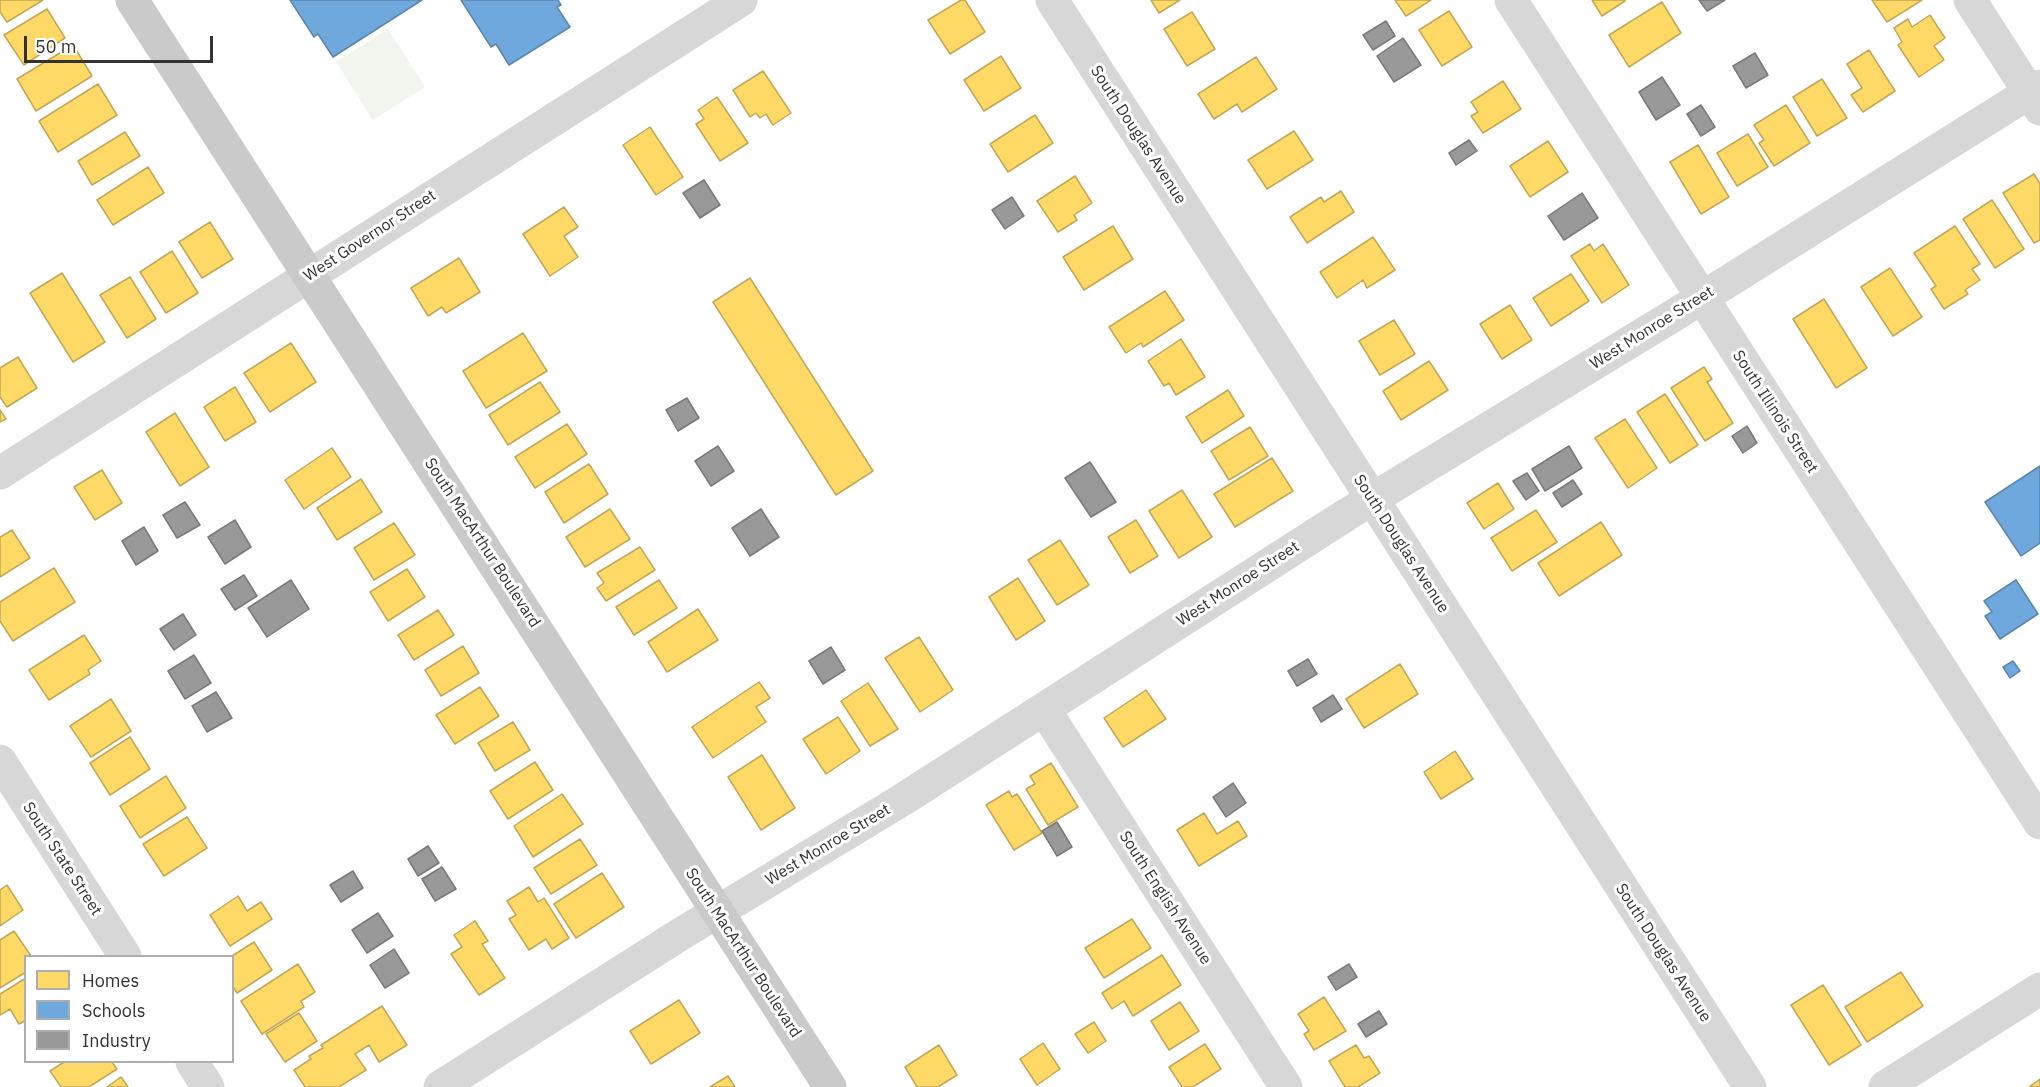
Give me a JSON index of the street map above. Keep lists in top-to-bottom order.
{
  "streets": {
    "main road": ["South MacArthur Boulevard"],
    "street": [
      "South Douglas Avenue",
      "West Governor Street",
      "West Monroe Street",
      "South Illinois Street",
      "South State Street",
      "South English Avenue"
    ]
  },
  "crossings": [
    ["South Douglas Avenue", "West Monroe Street"],
    ["West Governor Street", "South MacArthur Boulevard"],
    ["West Monroe Street", "South Illinois Street"],
    ["West Monroe Street", "South MacArthur Boulevard"],
    ["West Monroe Street", "South English Avenue"]
  ],
  "legend": ["Homes", "Schools", "Industry"],
  "scale_bar": "50 m"
}
